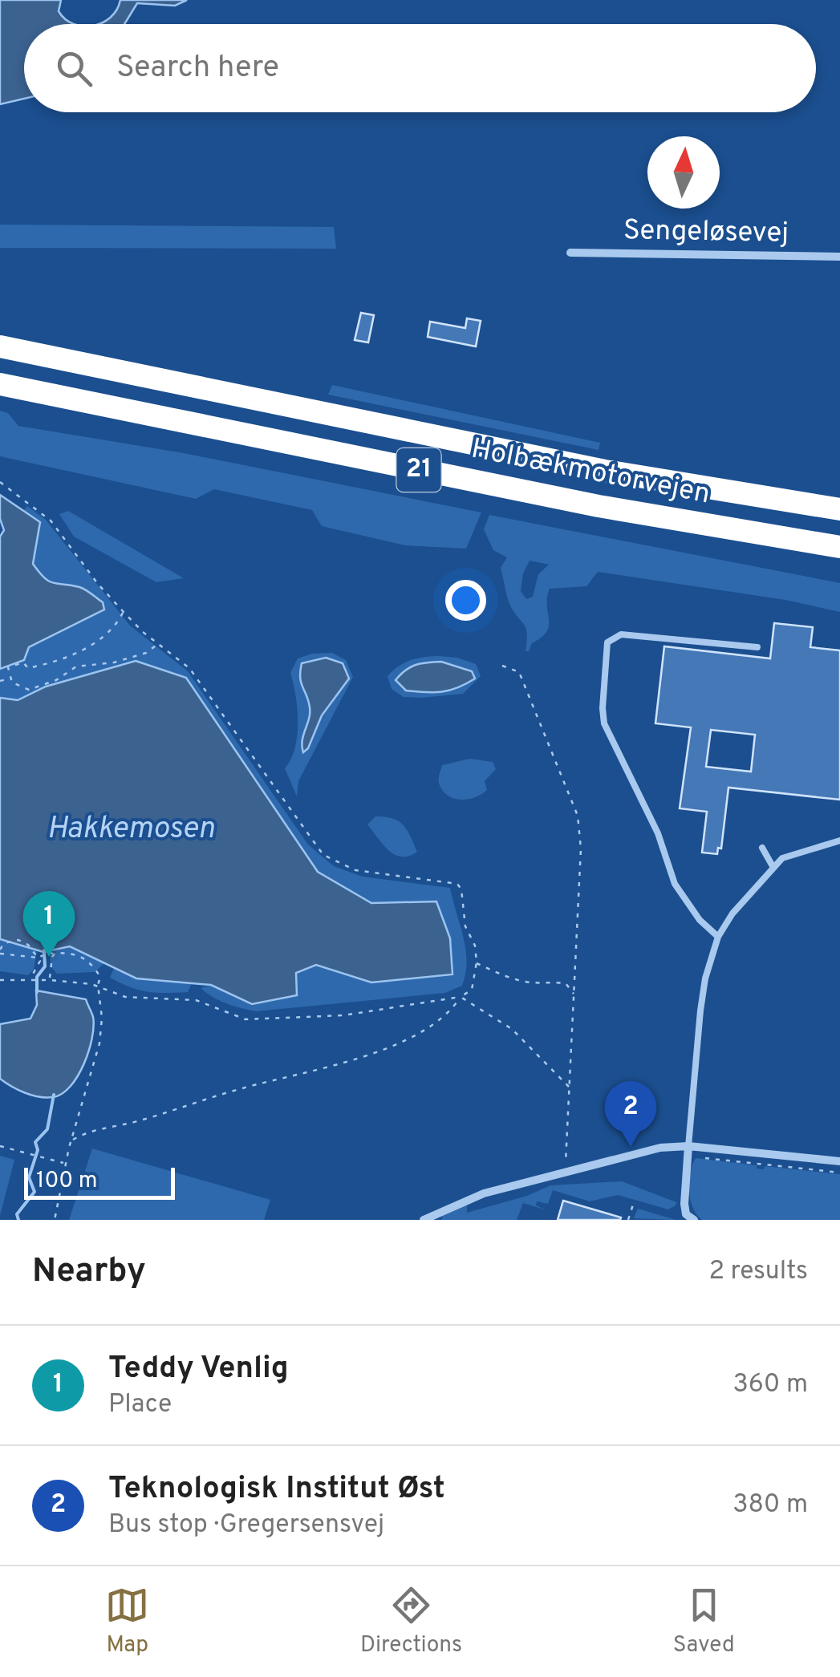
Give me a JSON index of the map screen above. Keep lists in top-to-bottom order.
{
  "streets": {
    "highway": ["21", "Holbækmotorvejen"],
    "street": ["Sengeløsevej"]
  },
  "water": ["Hakkemosen"],
  "scale_bar": "100 m",
  "north": "top",
  "page": {
    "search": "Search here",
    "pins": ["1", "2"],
    "scale": "100 m",
    "heading": ["Nearby", "2 results"],
    "list": [
      {
        "mark": "1",
        "name": "Teddy Venlig",
        "note": "Place",
        "value": "360 m"
      },
      {
        "mark": "2",
        "name": "Teknologisk Institut Øst",
        "note": "Bus stop · Gregersensvej",
        "value": "380 m"
      }
    ],
    "nav": ["Map", "Directions", "Saved"]
  }
}
